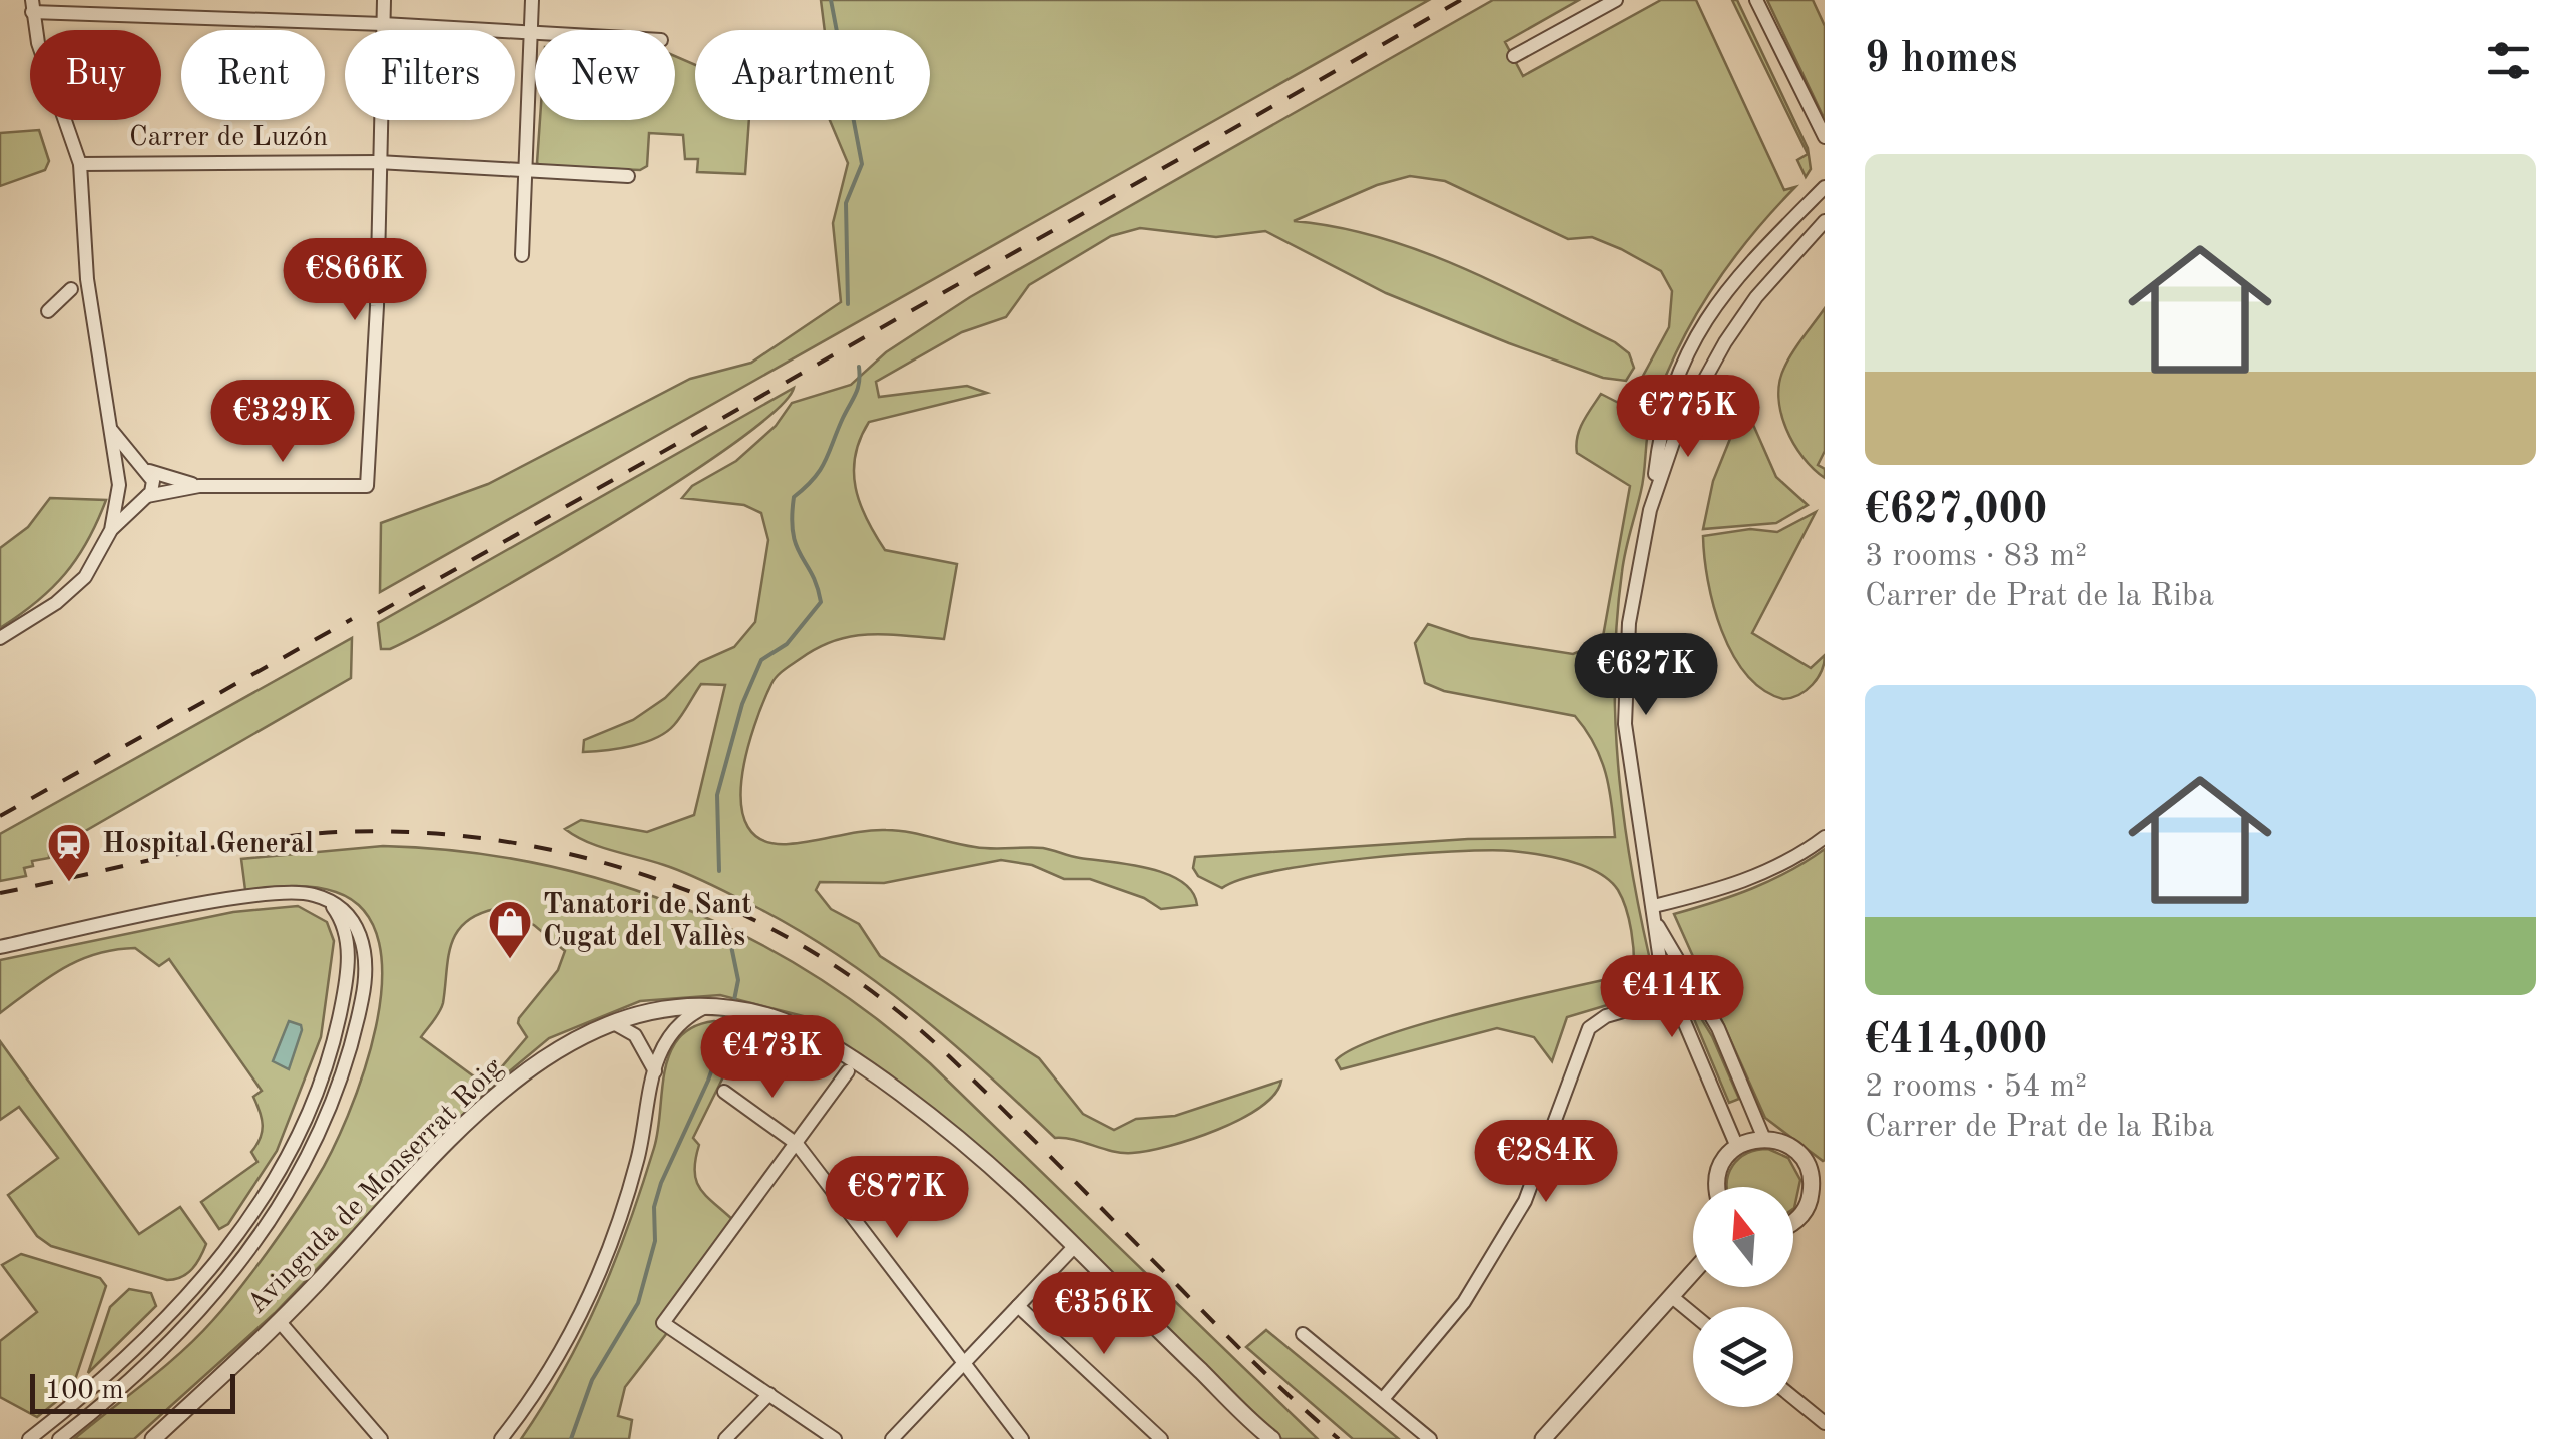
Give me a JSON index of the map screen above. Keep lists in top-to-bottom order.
{
  "streets": {
    "street": ["Carrer de Luzón", "Avinguda de Monserrat Roig"]
  },
  "places": {
    "station": ["Hospital General"],
    "shop": ["Tanatori de Sant Cugat del Vallès"]
  },
  "scale_bar": "100 m",
  "north": "top",
  "page": {
    "heading": "9 homes",
    "chip": [
      "Buy",
      "Rent",
      "Filters",
      "New",
      "Apartment"
    ],
    "list": [
      {
        "name": "€627,000",
        "note": "3 rooms · 83 m² · Carrer de Prat de la Riba"
      },
      {
        "name": "€414,000",
        "note": "2 rooms · 54 m² · Carrer de Prat de la Riba"
      }
    ],
    "price": [
      "€866K",
      "€775K",
      "€329K",
      "€627K",
      "€414K",
      "€473K",
      "€284K",
      "€877K",
      "€356K"
    ],
    "scale": "100 m"
  }
}
